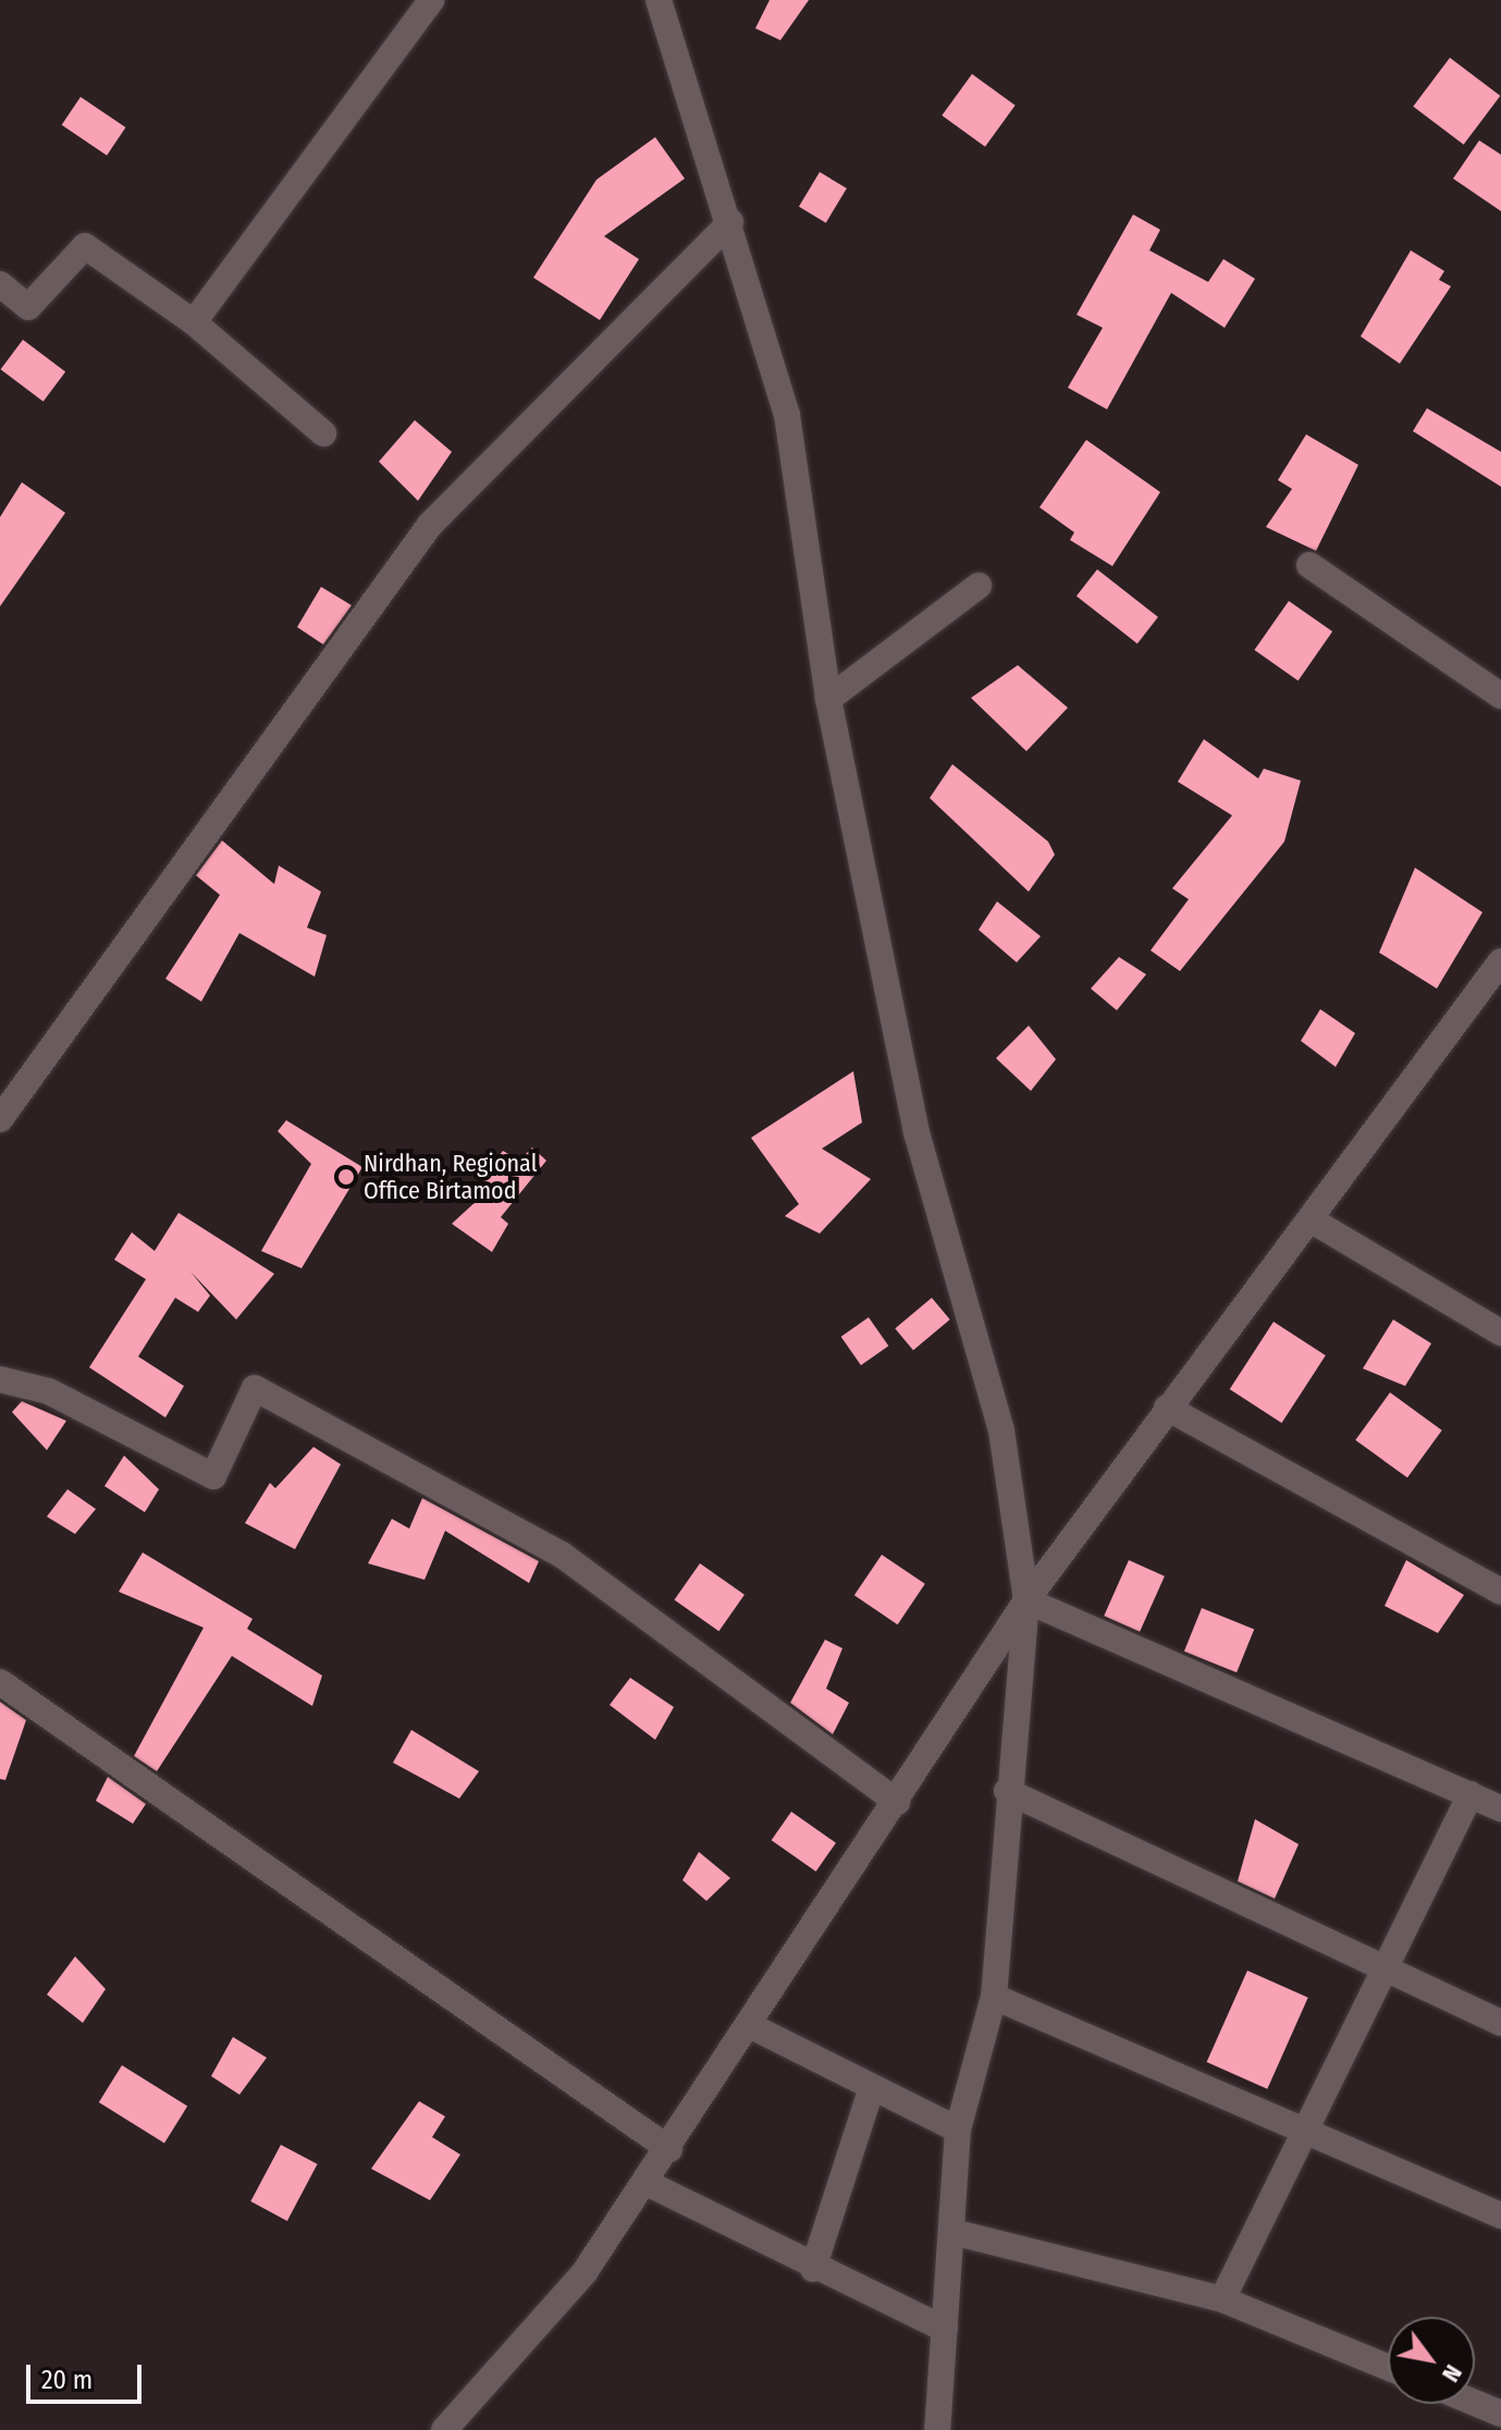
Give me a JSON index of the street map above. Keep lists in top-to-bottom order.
{
  "places": ["Nirdhan, Regional Office Birtamod"],
  "scale_bar": "20 m",
  "north": "bottom right"
}
